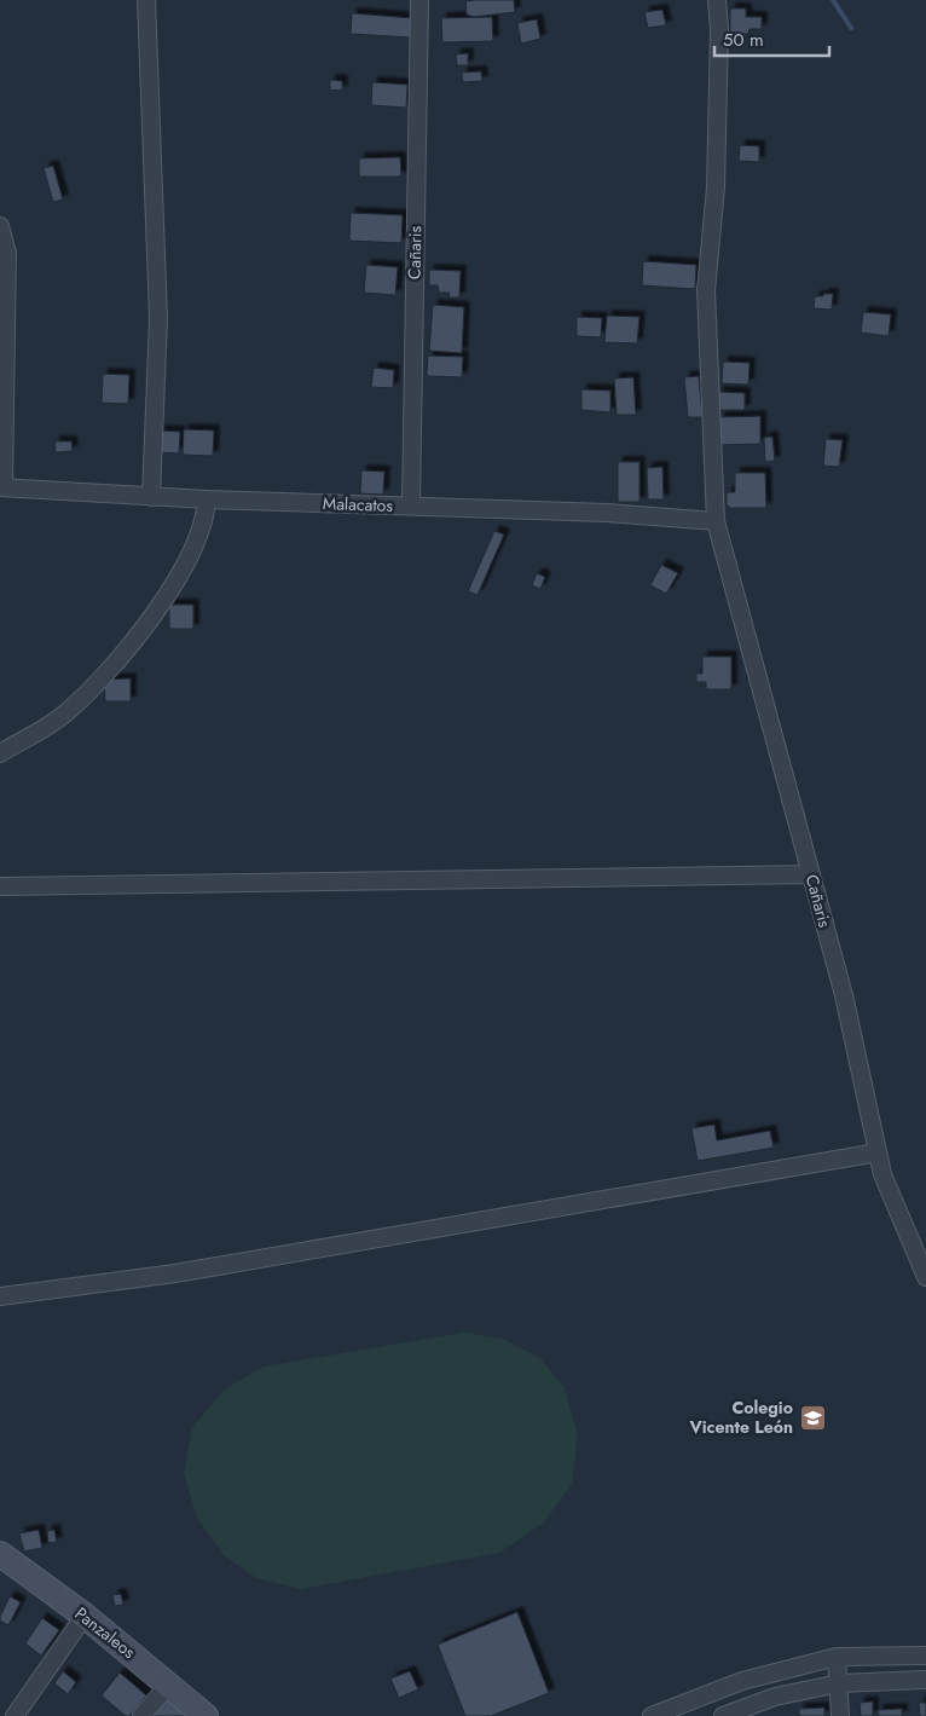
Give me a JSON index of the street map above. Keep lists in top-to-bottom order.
{
  "streets": {
    "street": ["Cañaris", "Malacatos", "Panzaleos"]
  },
  "crossings": [
    ["Cañaris", "Malacatos"]
  ],
  "places": {
    "school or university": ["Colegio Vicente León"]
  },
  "scale_bar": "50 m"
}
